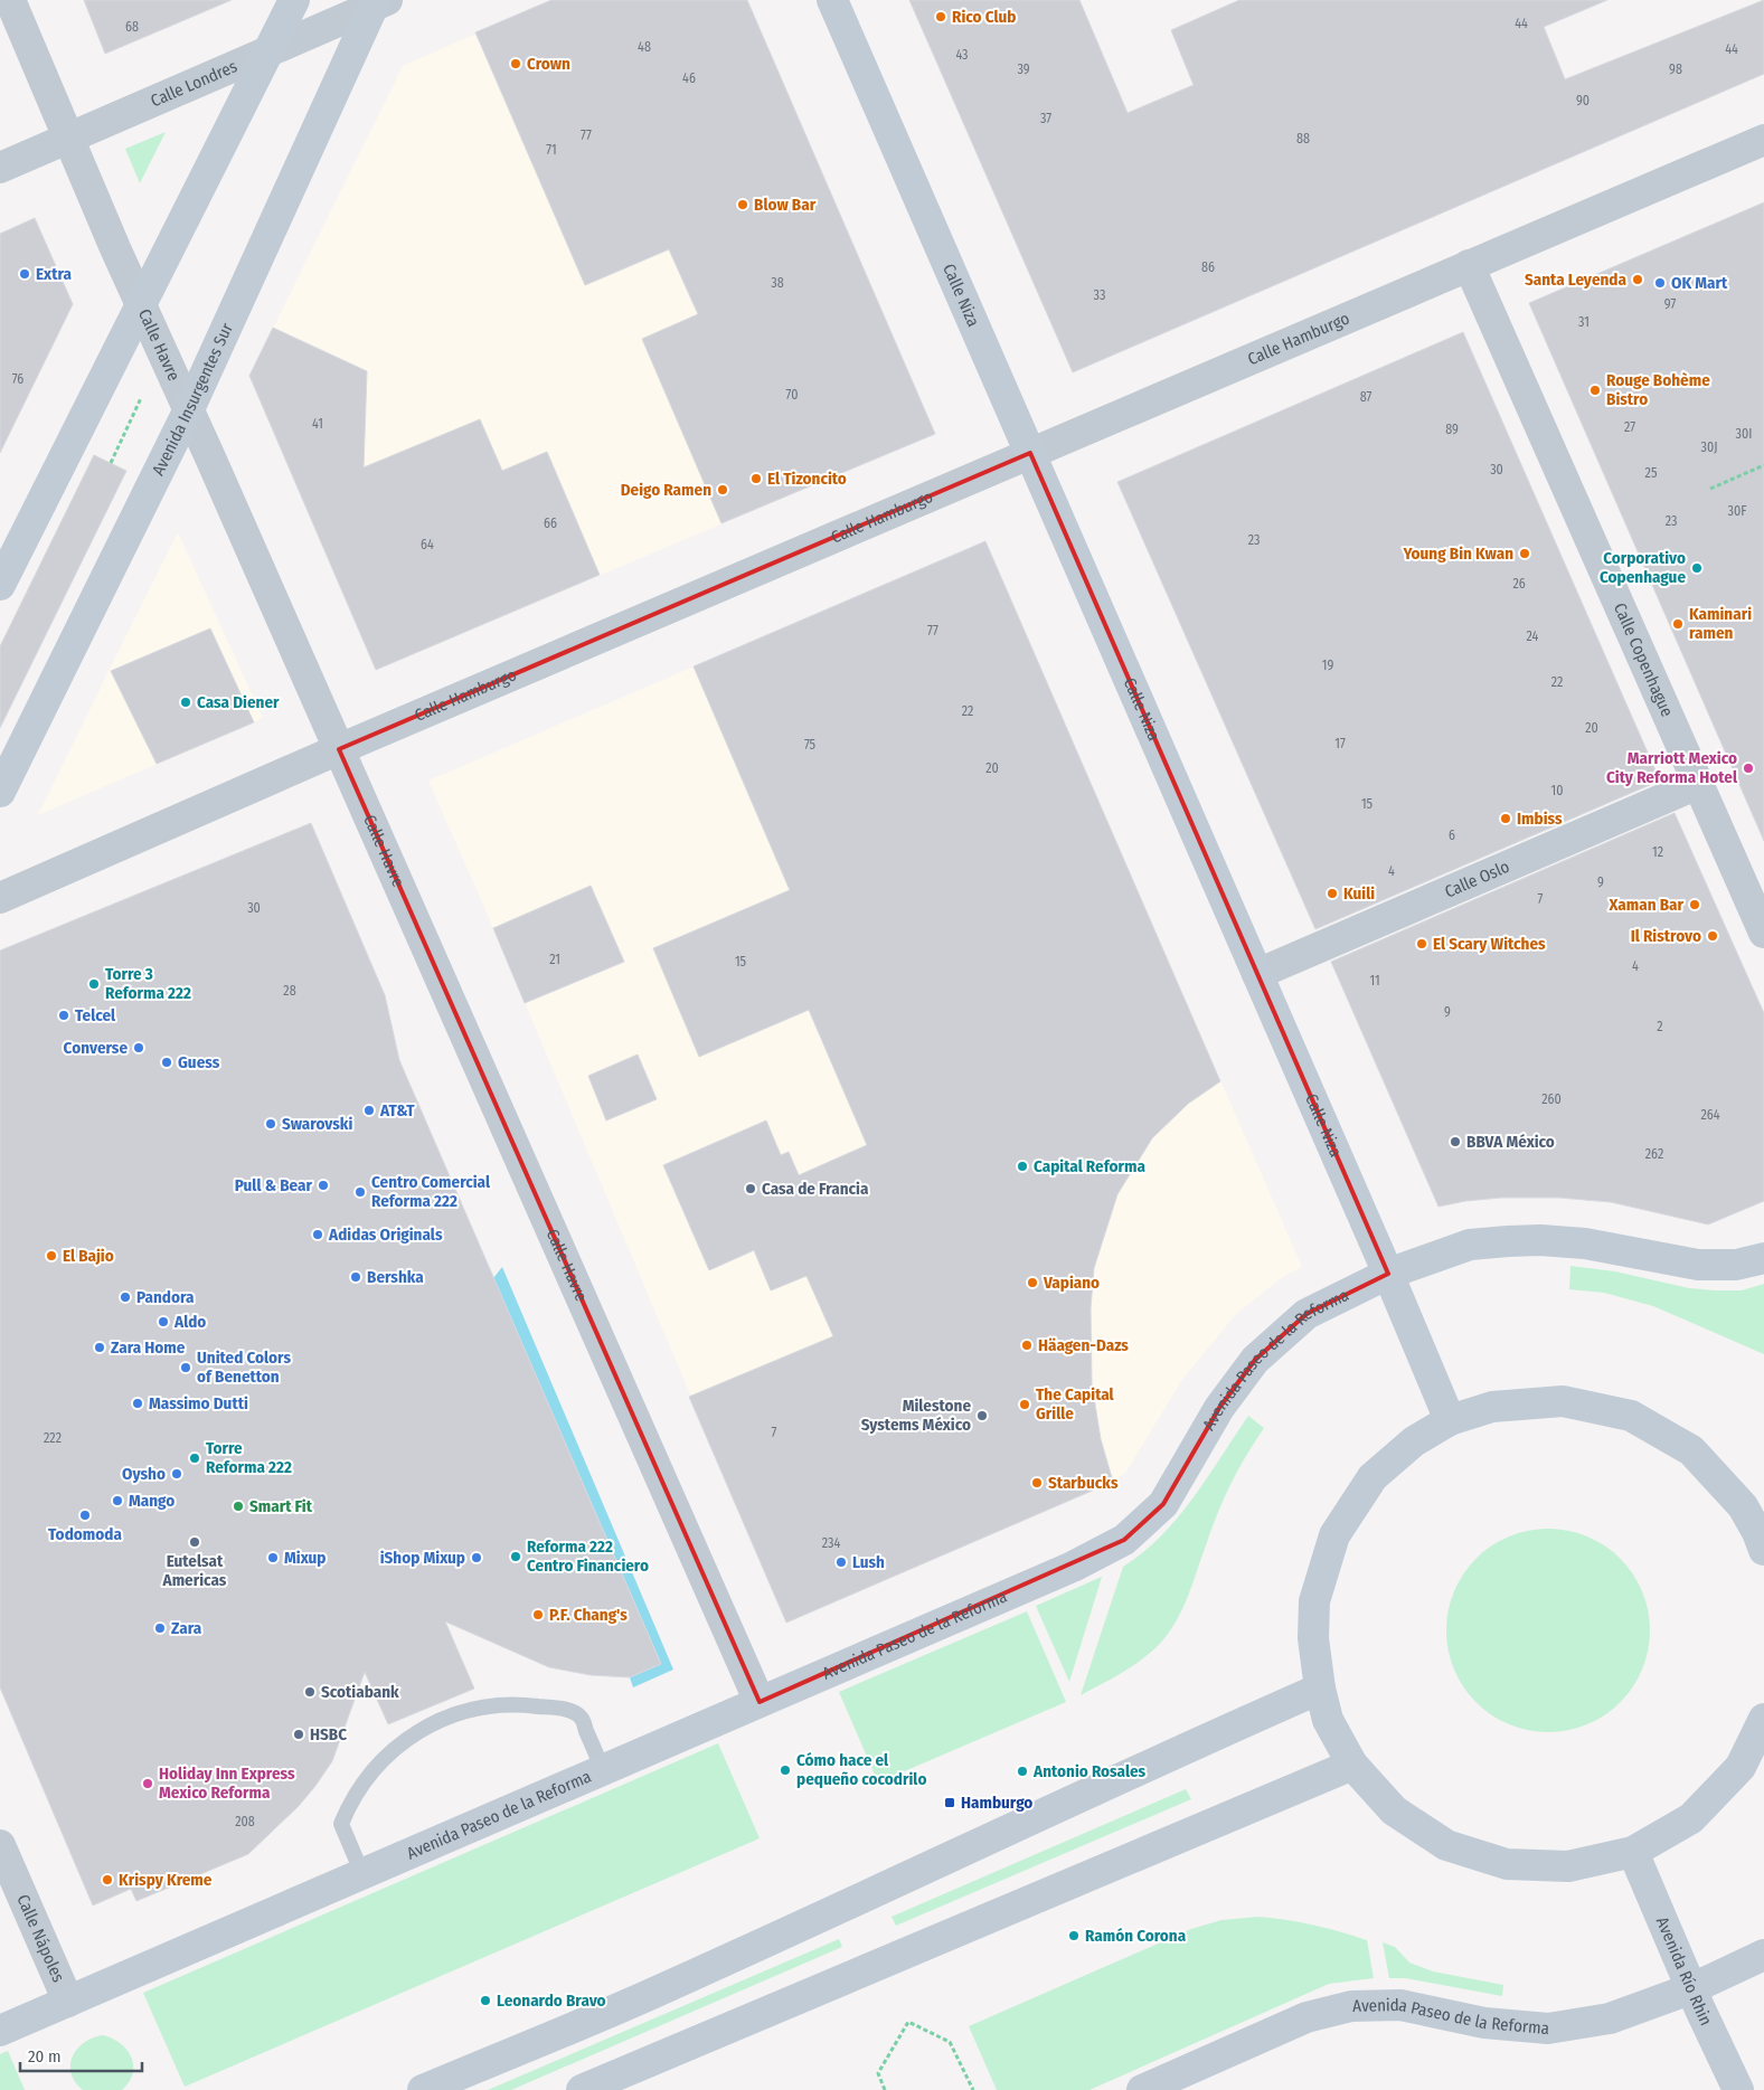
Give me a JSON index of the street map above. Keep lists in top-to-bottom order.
{
  "streets": {
    "main road": [
      "Calle Niza",
      "Avenida Insurgentes Sur",
      "Avenida Paseo de la Reforma",
      "Avenida Río Rhin"
    ],
    "street": [
      "Calle Londres",
      "Calle Hamburgo",
      "Calle Havre",
      "Calle Copenhague",
      "Calle Oslo",
      "Calle Nápoles"
    ]
  },
  "crossings": [
    ["Calle Londres", "Calle Havre"],
    ["Calle Londres", "Avenida Insurgentes Sur"],
    ["Calle Niza", "Calle Hamburgo"],
    ["Calle Niza", "Calle Oslo"],
    ["Calle Niza", "Avenida Paseo de la Reforma"],
    ["Calle Hamburgo", "Calle Havre"],
    ["Calle Hamburgo", "Calle Copenhague"],
    ["Calle Havre", "Avenida Insurgentes Sur"],
    ["Calle Havre", "Avenida Paseo de la Reforma"],
    ["Calle Copenhague", "Calle Oslo"],
    ["Avenida Paseo de la Reforma", "Calle Nápoles"],
    ["Avenida Paseo de la Reforma", "Avenida Río Rhin"]
  ],
  "places": {
    "other": [
      "Rico Club",
      "Crown",
      "Blow Bar",
      "Extra",
      "Santa Leyenda",
      "OK Mart",
      "Rouge Bohème Bistro",
      "El Tizoncito",
      "Deigo Ramen",
      "Young Bin Kwan",
      "Corporativo Copenhague",
      "Kaminari ramen",
      "Casa Diener",
      "Marriott Mexico City Reforma Hotel",
      "Imbiss",
      "Kuili",
      "Xaman Bar",
      "Il Ristrovo",
      "El Scary Witches",
      "Torre 3 Reforma 222",
      "Telcel",
      "Converse",
      "Guess",
      "AT&T",
      "Swarovski",
      "BBVA México",
      "Capital Reforma",
      "Pull & Bear",
      "Casa de Francia",
      "Centro Comercial Reforma 222",
      "Adidas Originals",
      "El Bajio",
      "Bershka",
      "Vapiano",
      "Pandora",
      "Aldo",
      "Häagen-Dazs",
      "Zara Home",
      "United Colors of Benetton",
      "Massimo Dutti",
      "The Capital Grille",
      "Milestone Systems México",
      "Torre Reforma 222",
      "Oysho",
      "Starbucks",
      "Mango",
      "Smart Fit",
      "Todomoda",
      "Eutelsat Americas",
      "Reforma 222 Centro Financiero",
      "Mixup",
      "iShop Mixup",
      "Lush",
      "P.F. Chang's",
      "Zara",
      "Scotiabank",
      "HSBC",
      "Cómo hace el pequeño cocodrilo",
      "Antonio Rosales",
      "Holiday Inn Express Mexico Reforma",
      "Krispy Kreme",
      "Ramón Corona",
      "Leonardo Bravo"
    ],
    "transit": ["Hamburgo"]
  },
  "house_numbers": [
    "44",
    "68",
    "48",
    "44",
    "43",
    "39",
    "98",
    "46",
    "90",
    "37",
    "77",
    "88",
    "71",
    "86",
    "38",
    "33",
    "97",
    "31",
    "76",
    "70",
    "87",
    "41",
    "27",
    "89",
    "30I",
    "30J",
    "30",
    "25",
    "30F",
    "23",
    "66",
    "23",
    "64",
    "26",
    "77",
    "24",
    "19",
    "22",
    "22",
    "20",
    "17",
    "75",
    "20",
    "10",
    "15",
    "6",
    "12",
    "4",
    "9",
    "7",
    "30",
    "21",
    "15",
    "4",
    "11",
    "28",
    "9",
    "2",
    "260",
    "264",
    "262",
    "7",
    "222",
    "234",
    "208"
  ],
  "scale_bar": "20 m"
}
